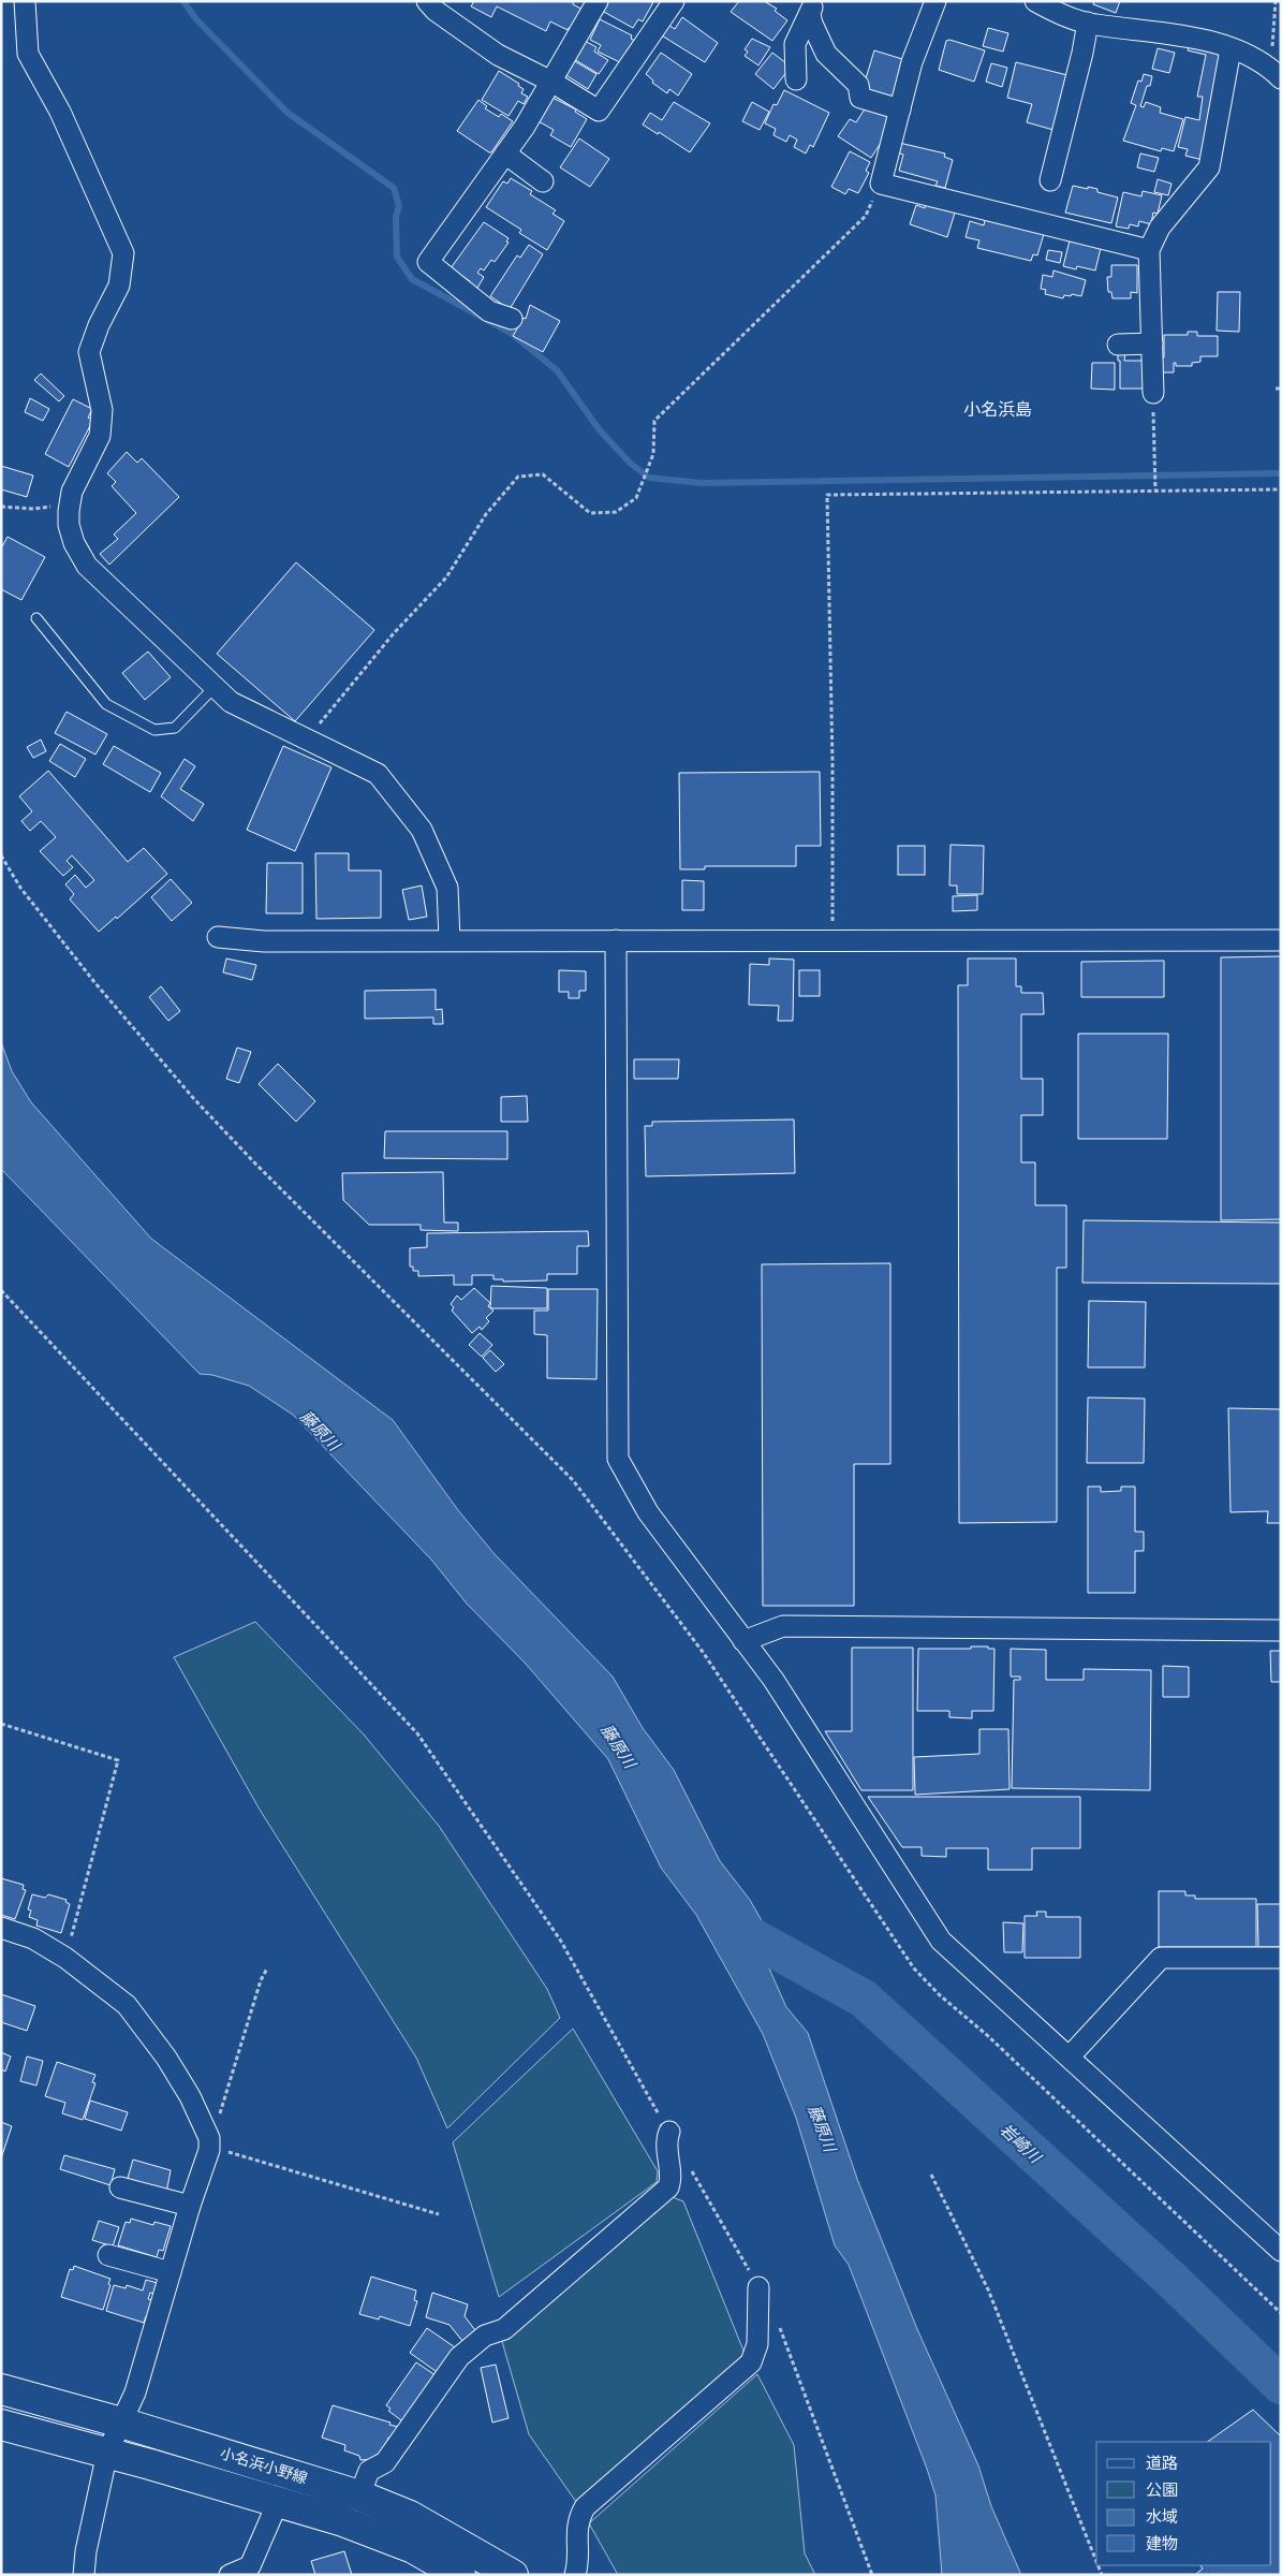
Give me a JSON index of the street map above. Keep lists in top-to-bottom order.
{
  "streets": {
    "main road": ["小名浜小野線"]
  },
  "districts": ["小名浜島"],
  "water": ["藤原川", "岩崎川"],
  "legend": [
    "道路",
    "公園",
    "水域",
    "建物"
  ]
}
